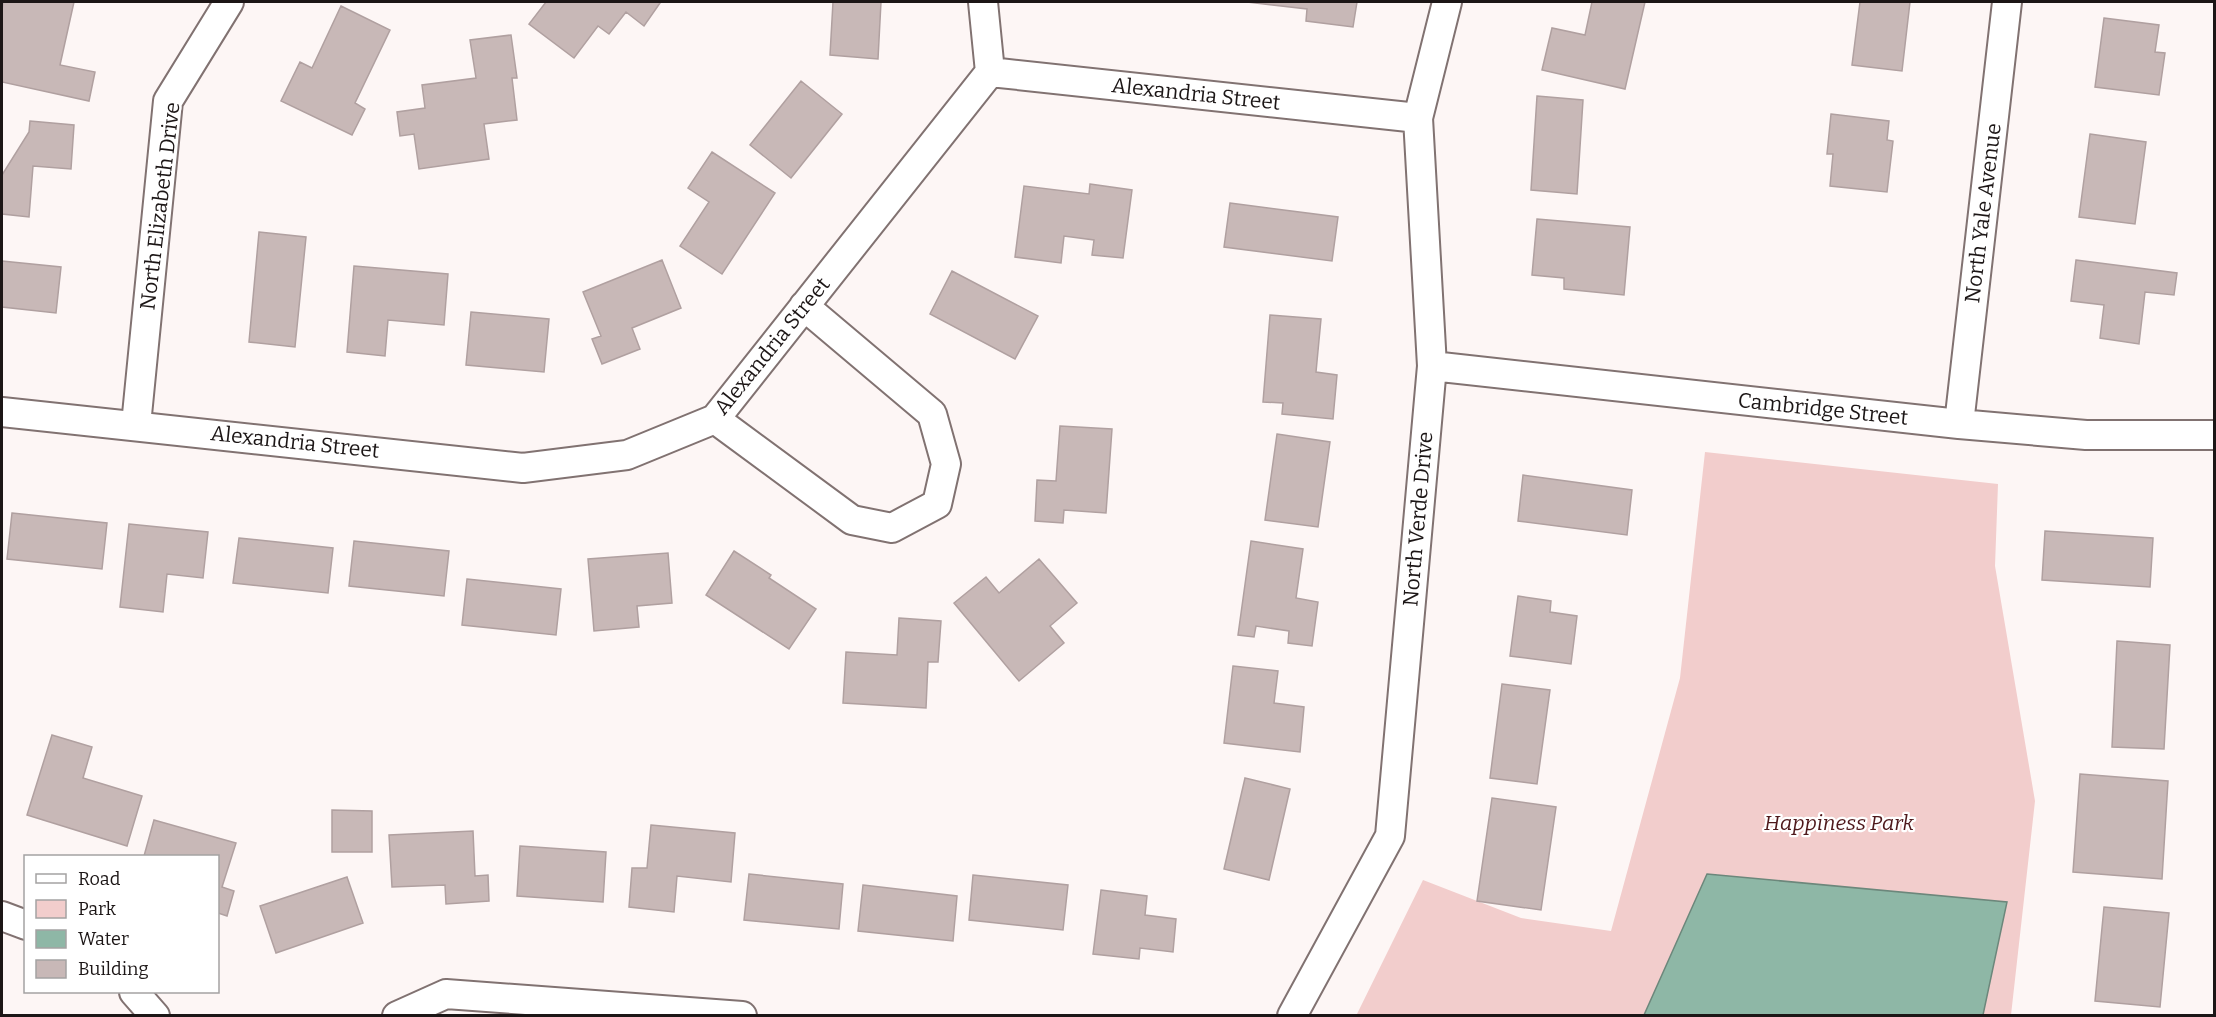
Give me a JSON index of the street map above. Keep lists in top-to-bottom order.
{
  "streets": {
    "street": [
      "Alexandria Street",
      "North Elizabeth Drive",
      "North Yale Avenue",
      "Cambridge Street",
      "North Verde Drive"
    ]
  },
  "crossings": [
    ["Alexandria Street", "North Elizabeth Drive"],
    ["Alexandria Street", "North Verde Drive"],
    ["North Yale Avenue", "Cambridge Street"],
    ["Cambridge Street", "North Verde Drive"]
  ],
  "parks": ["Happiness Park"],
  "legend": [
    "Road",
    "Park",
    "Water",
    "Building"
  ]
}
